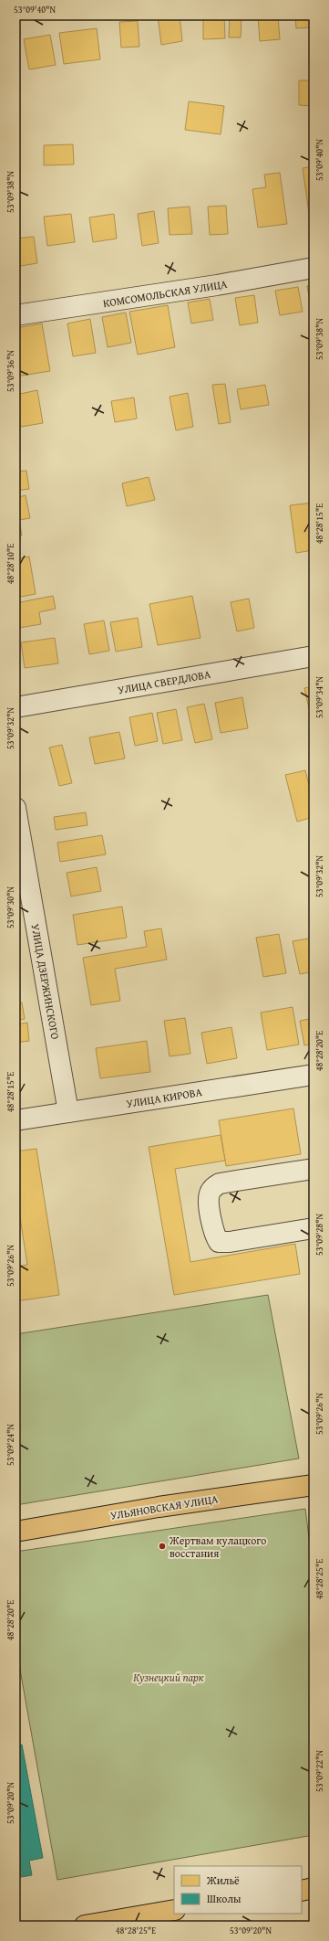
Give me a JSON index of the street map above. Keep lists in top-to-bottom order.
{
  "streets": {
    "main road": ["УЛЬЯНОВСКАЯ УЛИЦА"],
    "street": [
      "КОМСОМОЛЬСКАЯ УЛИЦА",
      "УЛИЦА СВЕРДЛОВА",
      "УЛИЦА ДЗЕРЖИНСКОГО",
      "УЛИЦА КИРОВА"
    ]
  },
  "crossings": [
    ["УЛИЦА ДЗЕРЖИНСКОГО", "УЛИЦА КИРОВА"]
  ],
  "parks": ["Кузнецкий парк"],
  "places": ["Жертвам кулацкого восстания"],
  "legend": ["Жильё", "Школы"],
  "coordinates": [
    "53°09'40\"N",
    "53°09'38\"N",
    "53°09'36\"N",
    "48°28'15\"E",
    "48°28'10\"E",
    "53°09'34\"N",
    "53°09'32\"N",
    "53°09'30\"N",
    "48°28'20\"E",
    "53°09'28\"N",
    "53°09'26\"N",
    "53°09'24\"N",
    "48°28'25\"E",
    "53°09'22\"N",
    "53°09'20\"N"
  ]
}
